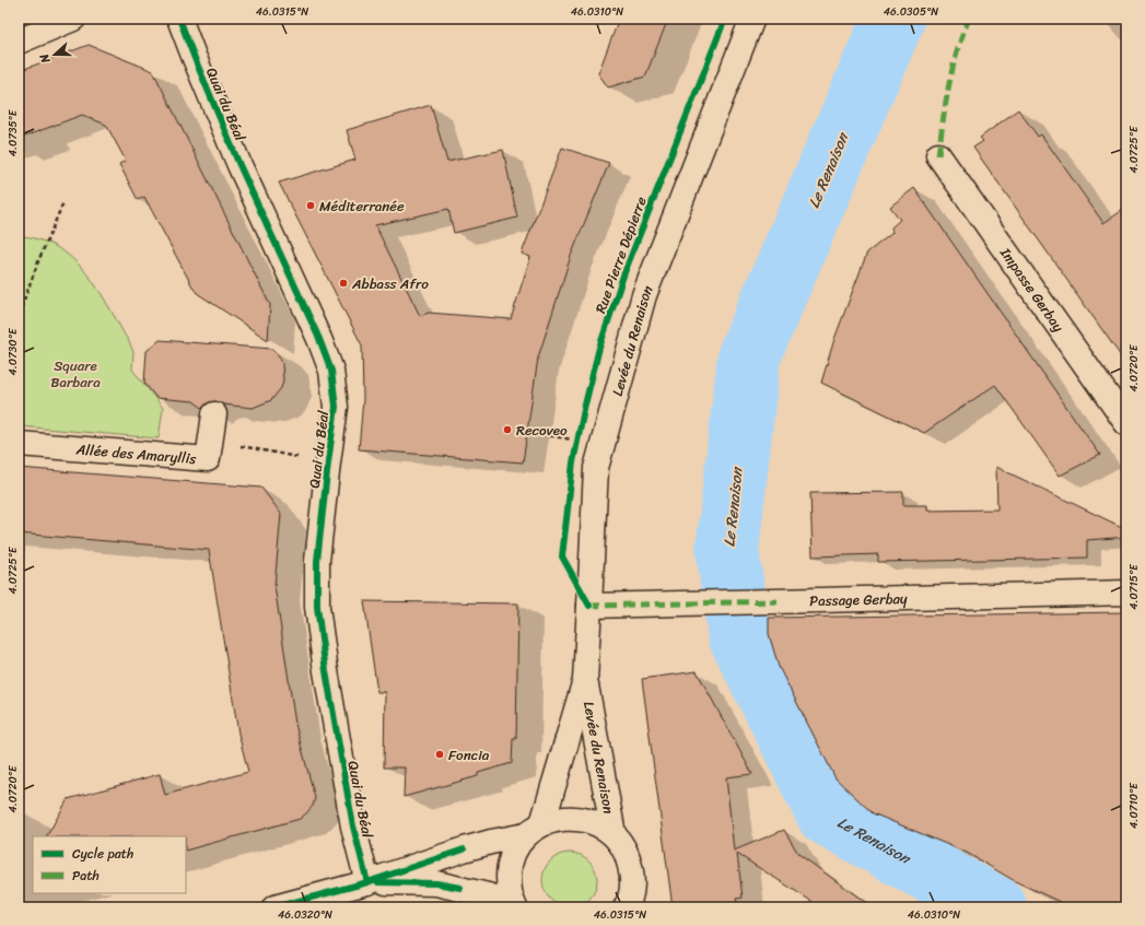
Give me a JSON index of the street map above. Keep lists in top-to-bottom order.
{
  "streets": {
    "street": [
      "Quai du Béal",
      "Impasse Gerbay",
      "Levée du Renaison",
      "Allée des Amaryllis",
      "Passage Gerbay"
    ],
    "cycle path": ["Rue Pierre Dépierre"]
  },
  "crossings": [
    ["Levée du Renaison", "Passage Gerbay"]
  ],
  "water": ["Le Renaison"],
  "parks": ["Square Barbara"],
  "places": [
    "Méditerranée",
    "Abbass Afro",
    "Recoveo",
    "Foncia"
  ],
  "legend": ["Cycle path", "Path"],
  "north": "left",
  "coordinates": [
    "46.0315°N",
    "46.0310°N",
    "46.0305°N",
    "4.0735°E",
    "4.0725°E",
    "4.0730°E",
    "4.0720°E",
    "4.0715°E",
    "4.0710°E",
    "46.0320°N"
  ]
}
